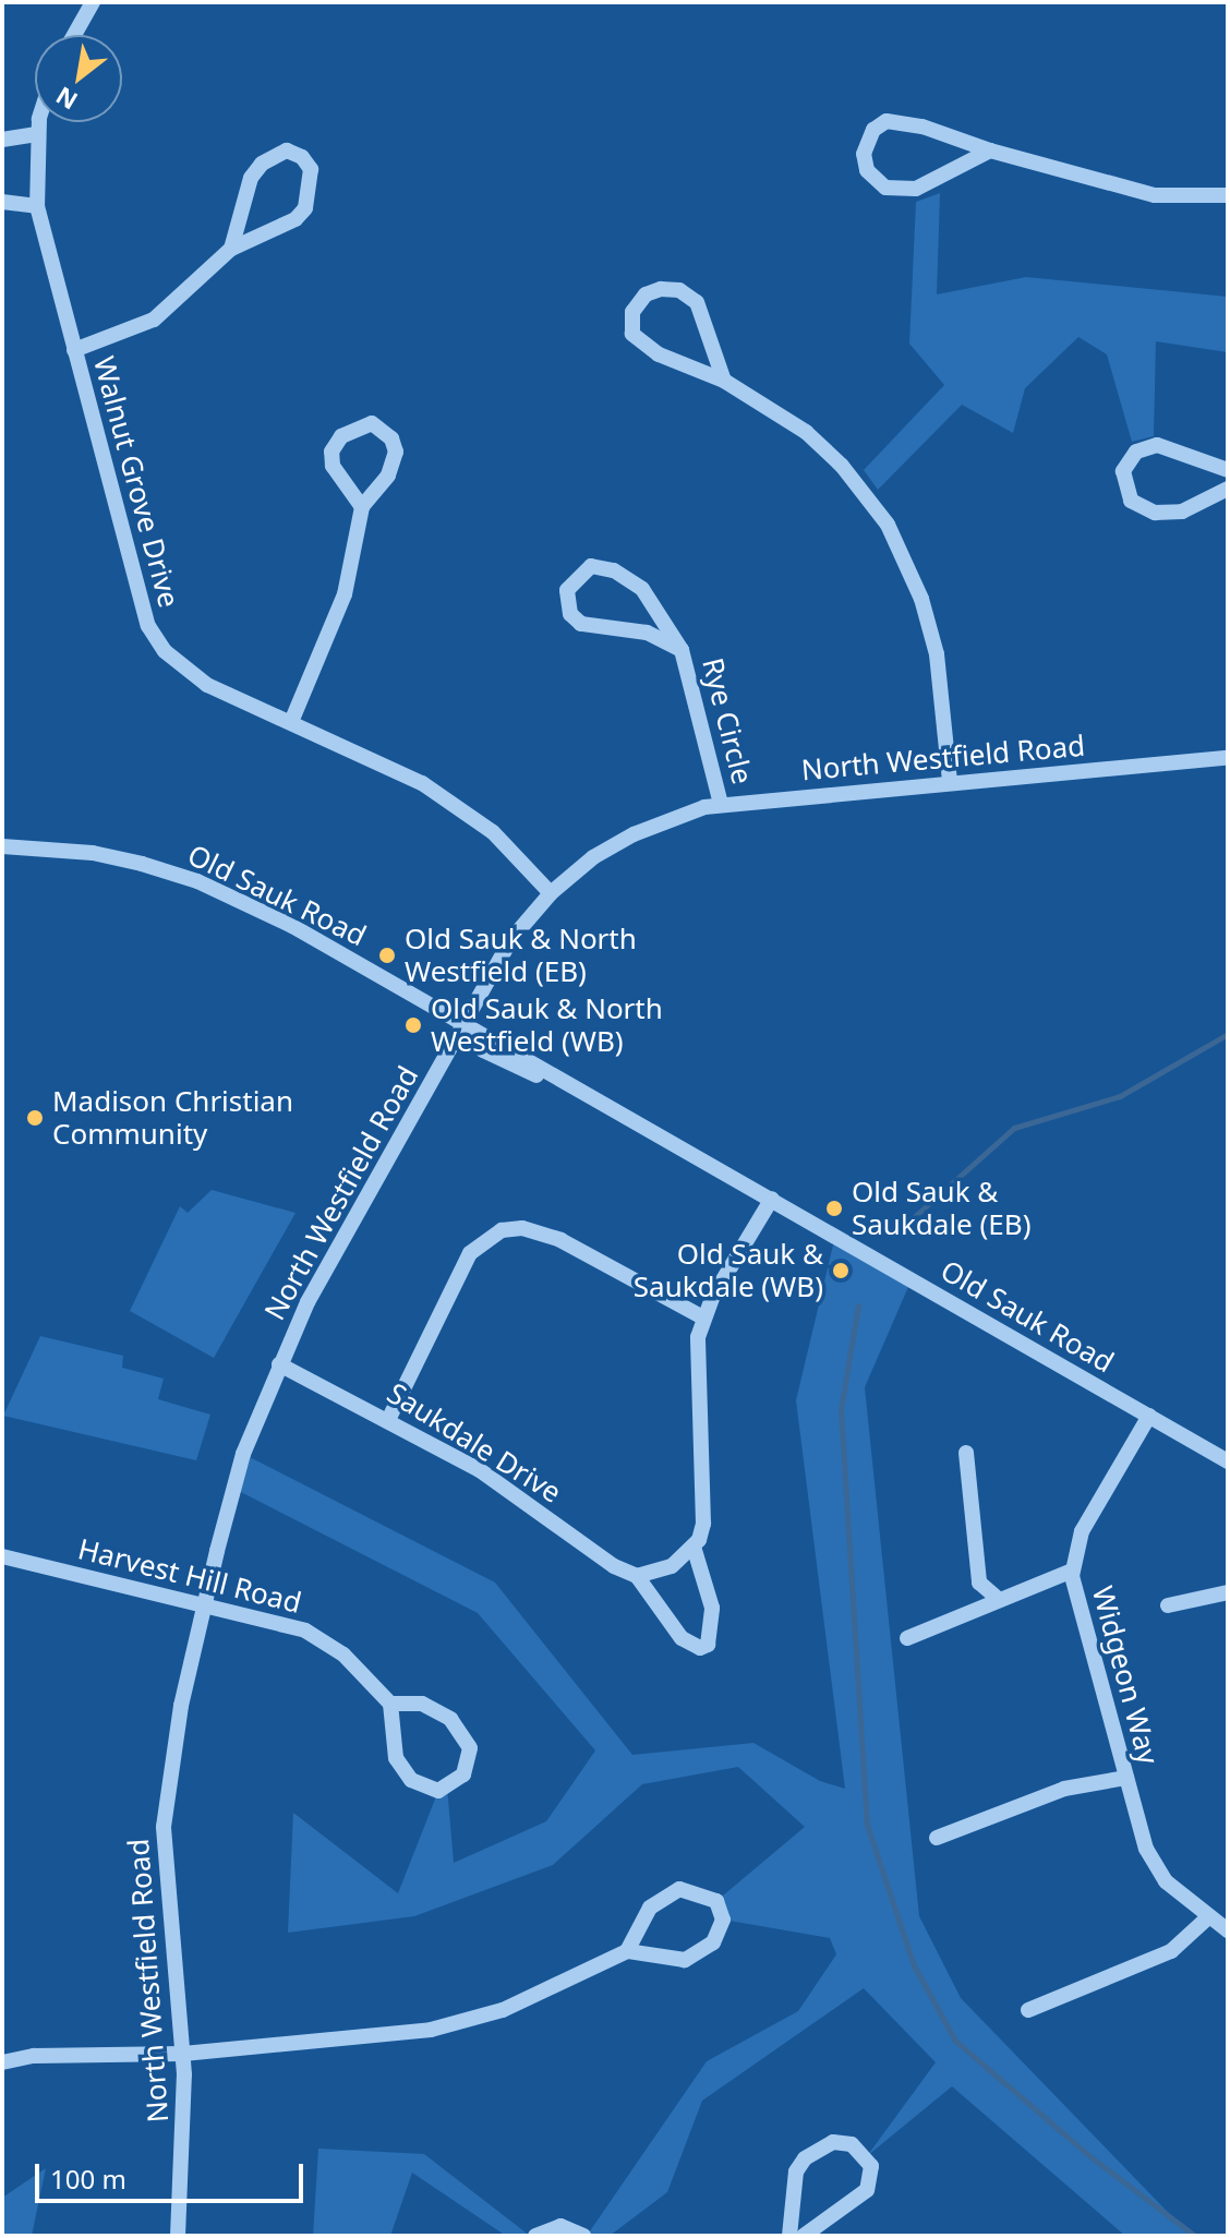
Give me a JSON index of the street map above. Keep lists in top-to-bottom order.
{
  "streets": {
    "street": [
      "Walnut Grove Drive",
      "Rye Circle",
      "North Westfield Road",
      "Old Sauk Road",
      "Saukdale Drive",
      "Harvest Hill Road",
      "Widgeon Way"
    ]
  },
  "crossings": [
    ["Walnut Grove Drive", "North Westfield Road"],
    ["Rye Circle", "North Westfield Road"],
    ["North Westfield Road", "Old Sauk Road"],
    ["North Westfield Road", "Saukdale Drive"],
    ["North Westfield Road", "Harvest Hill Road"],
    ["Old Sauk Road", "Widgeon Way"]
  ],
  "places": [
    "Old Sauk & North Westfield (EB)",
    "Old Sauk & North Westfield (WB)",
    "Madison Christian Community",
    "Old Sauk & Saukdale (EB)",
    "Old Sauk & Saukdale (WB)"
  ],
  "scale_bar": "100 m",
  "north": "bottom left"
}
